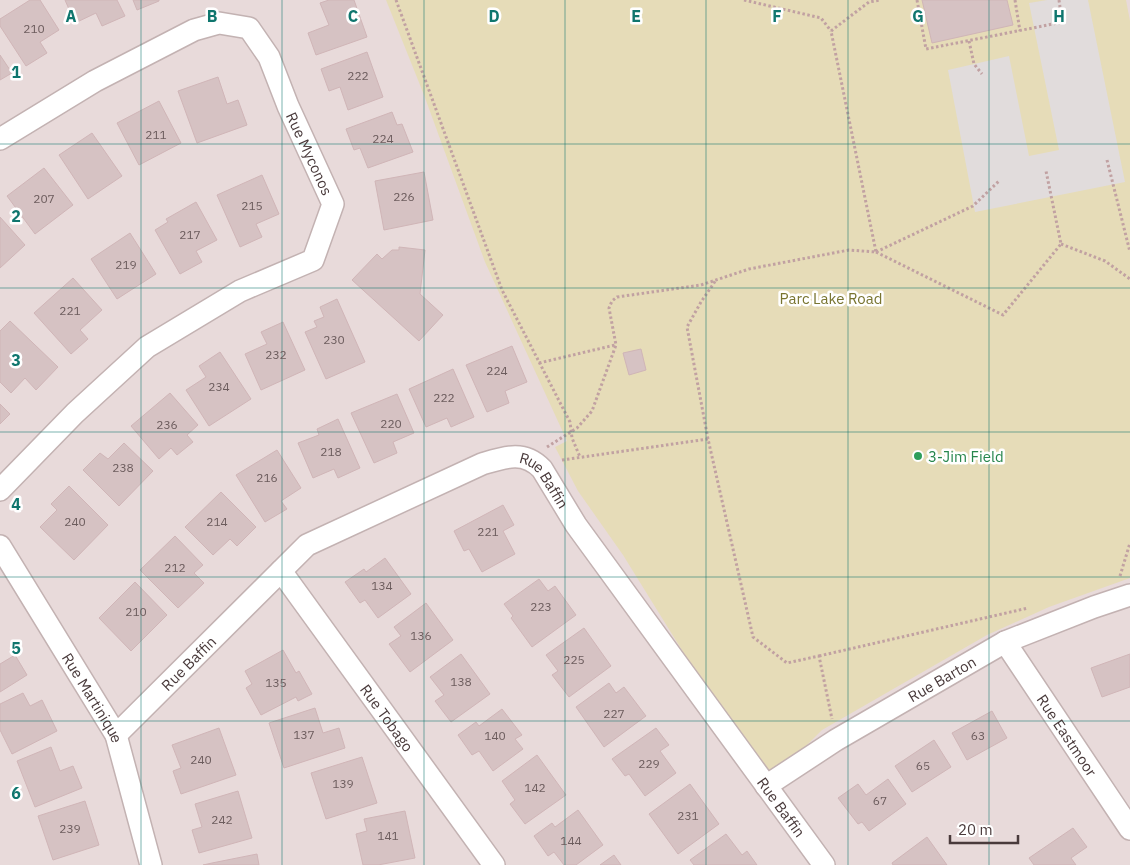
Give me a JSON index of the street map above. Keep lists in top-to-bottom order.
{
  "streets": {
    "street": [
      "Rue Myconos",
      "Rue Baffin",
      "Rue Barton",
      "Rue Martinique",
      "Rue Tobago",
      "Rue Eastmoor"
    ]
  },
  "crossings": [
    ["Rue Baffin", "Rue Barton"],
    ["Rue Baffin", "Rue Martinique"],
    ["Rue Baffin", "Rue Tobago"],
    ["Rue Barton", "Rue Eastmoor"]
  ],
  "parks": ["Parc Lake Road"],
  "places": ["3-Jim Field"],
  "house_numbers": [
    "210",
    "222",
    "211",
    "224",
    "226",
    "207",
    "215",
    "217",
    "219",
    "221",
    "230",
    "232",
    "224",
    "234",
    "222",
    "220",
    "236",
    "218",
    "238",
    "216",
    "240",
    "214",
    "221",
    "212",
    "134",
    "223",
    "210",
    "136",
    "225",
    "138",
    "135",
    "227",
    "137",
    "140",
    "63",
    "240",
    "229",
    "65",
    "139",
    "142",
    "67",
    "231",
    "242",
    "239",
    "141",
    "144"
  ],
  "scale_bar": "20 m",
  "grid": {
    "columns": [
      "A",
      "B",
      "C",
      "D",
      "E",
      "F",
      "G",
      "H"
    ],
    "rows": [
      "1",
      "2",
      "3",
      "4",
      "5",
      "6"
    ]
  }
}
